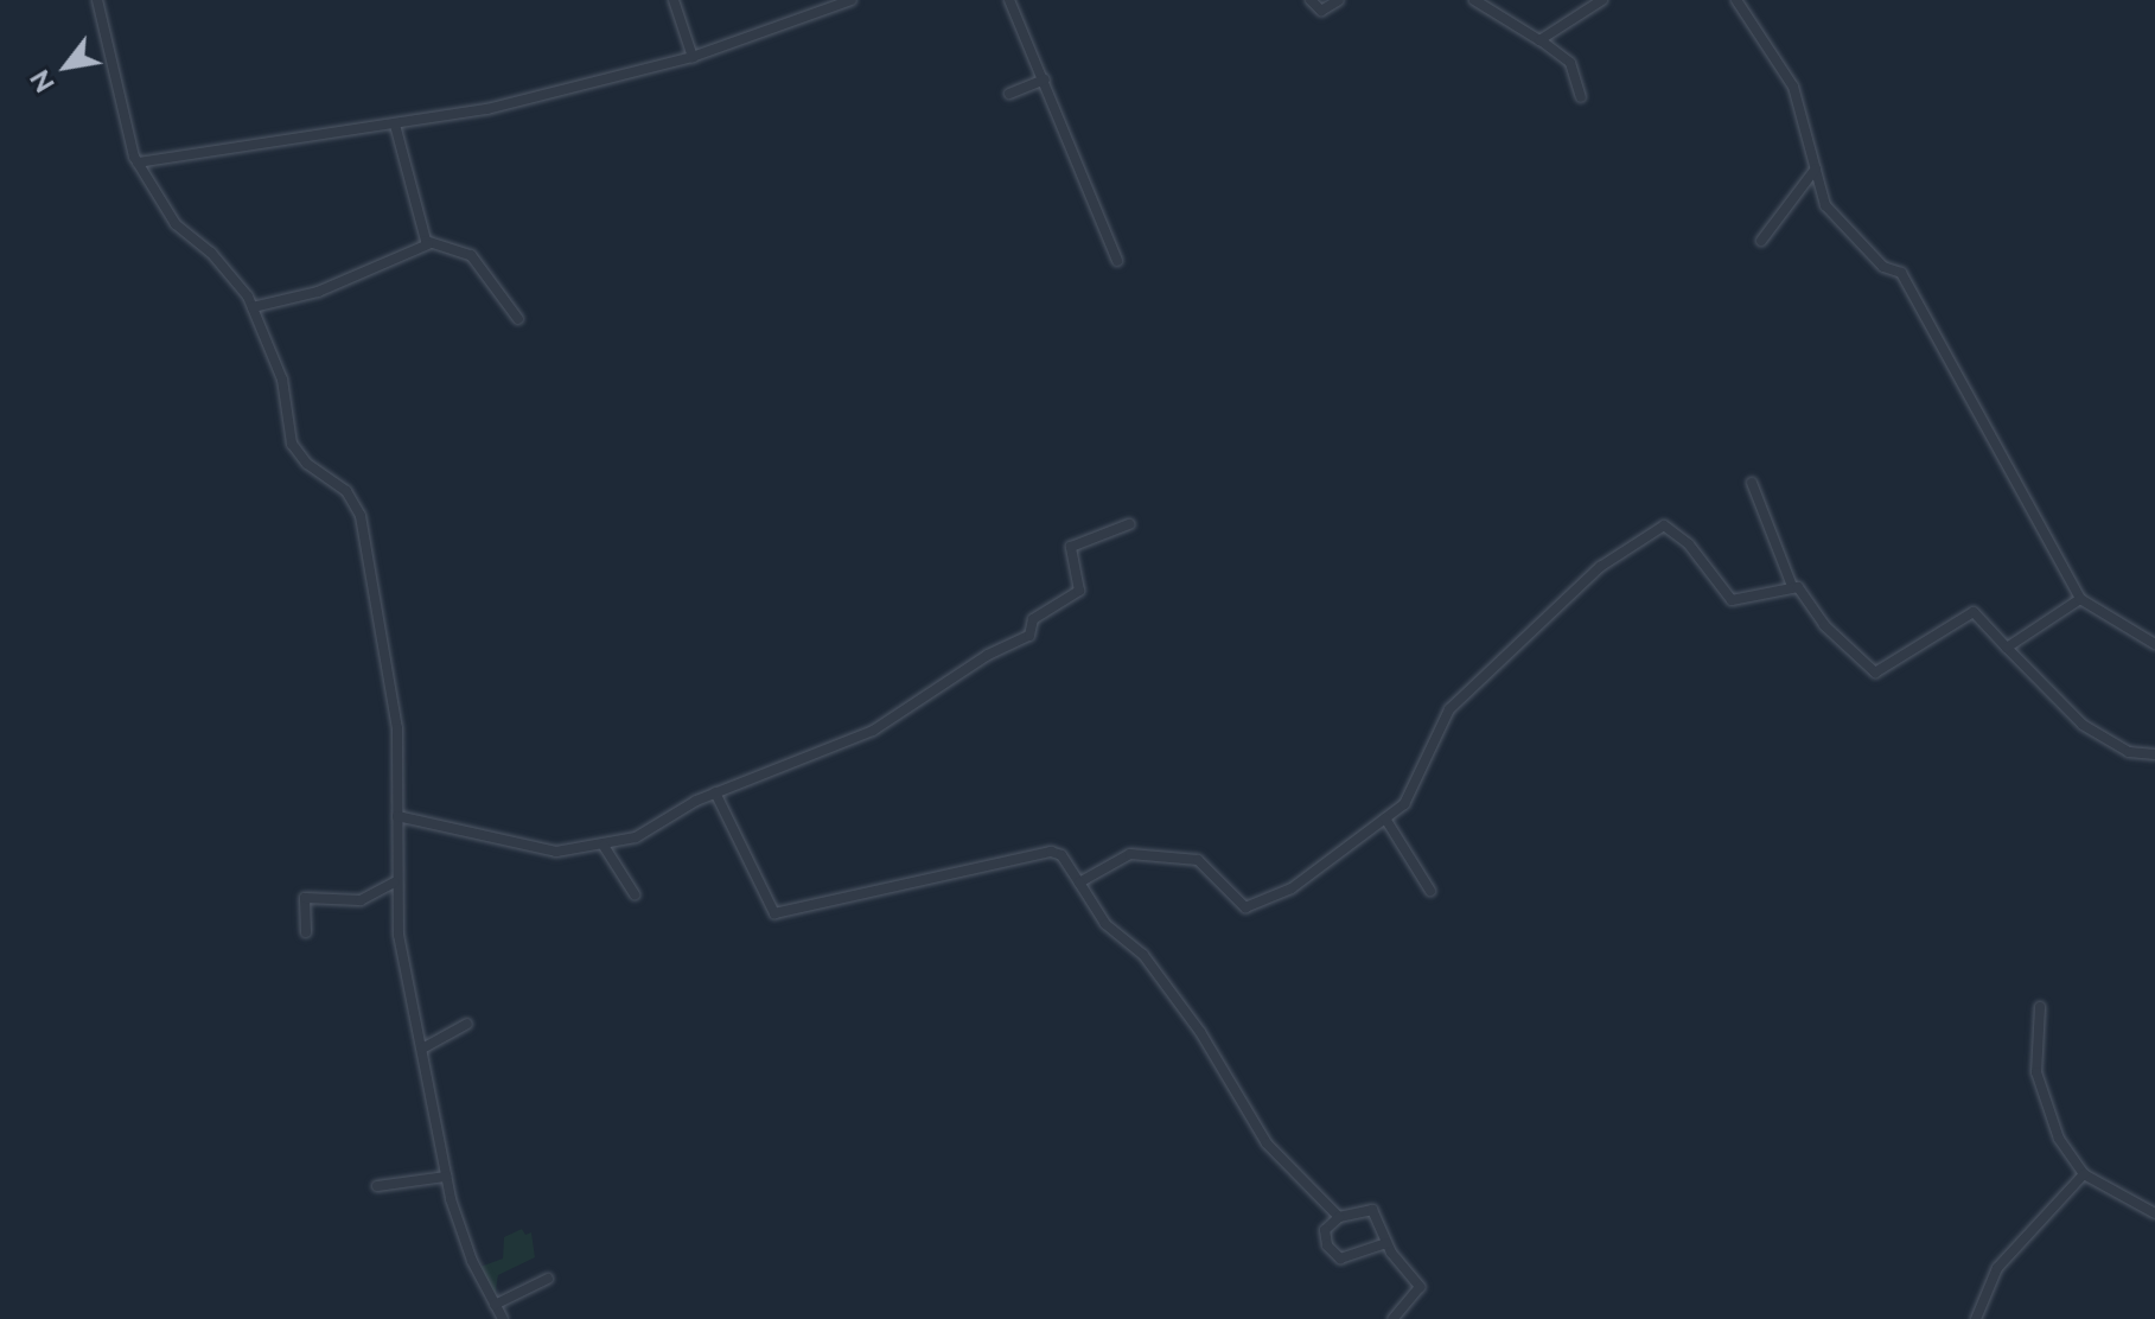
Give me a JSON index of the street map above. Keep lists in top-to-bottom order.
{
  "north": "bottom left"
}
